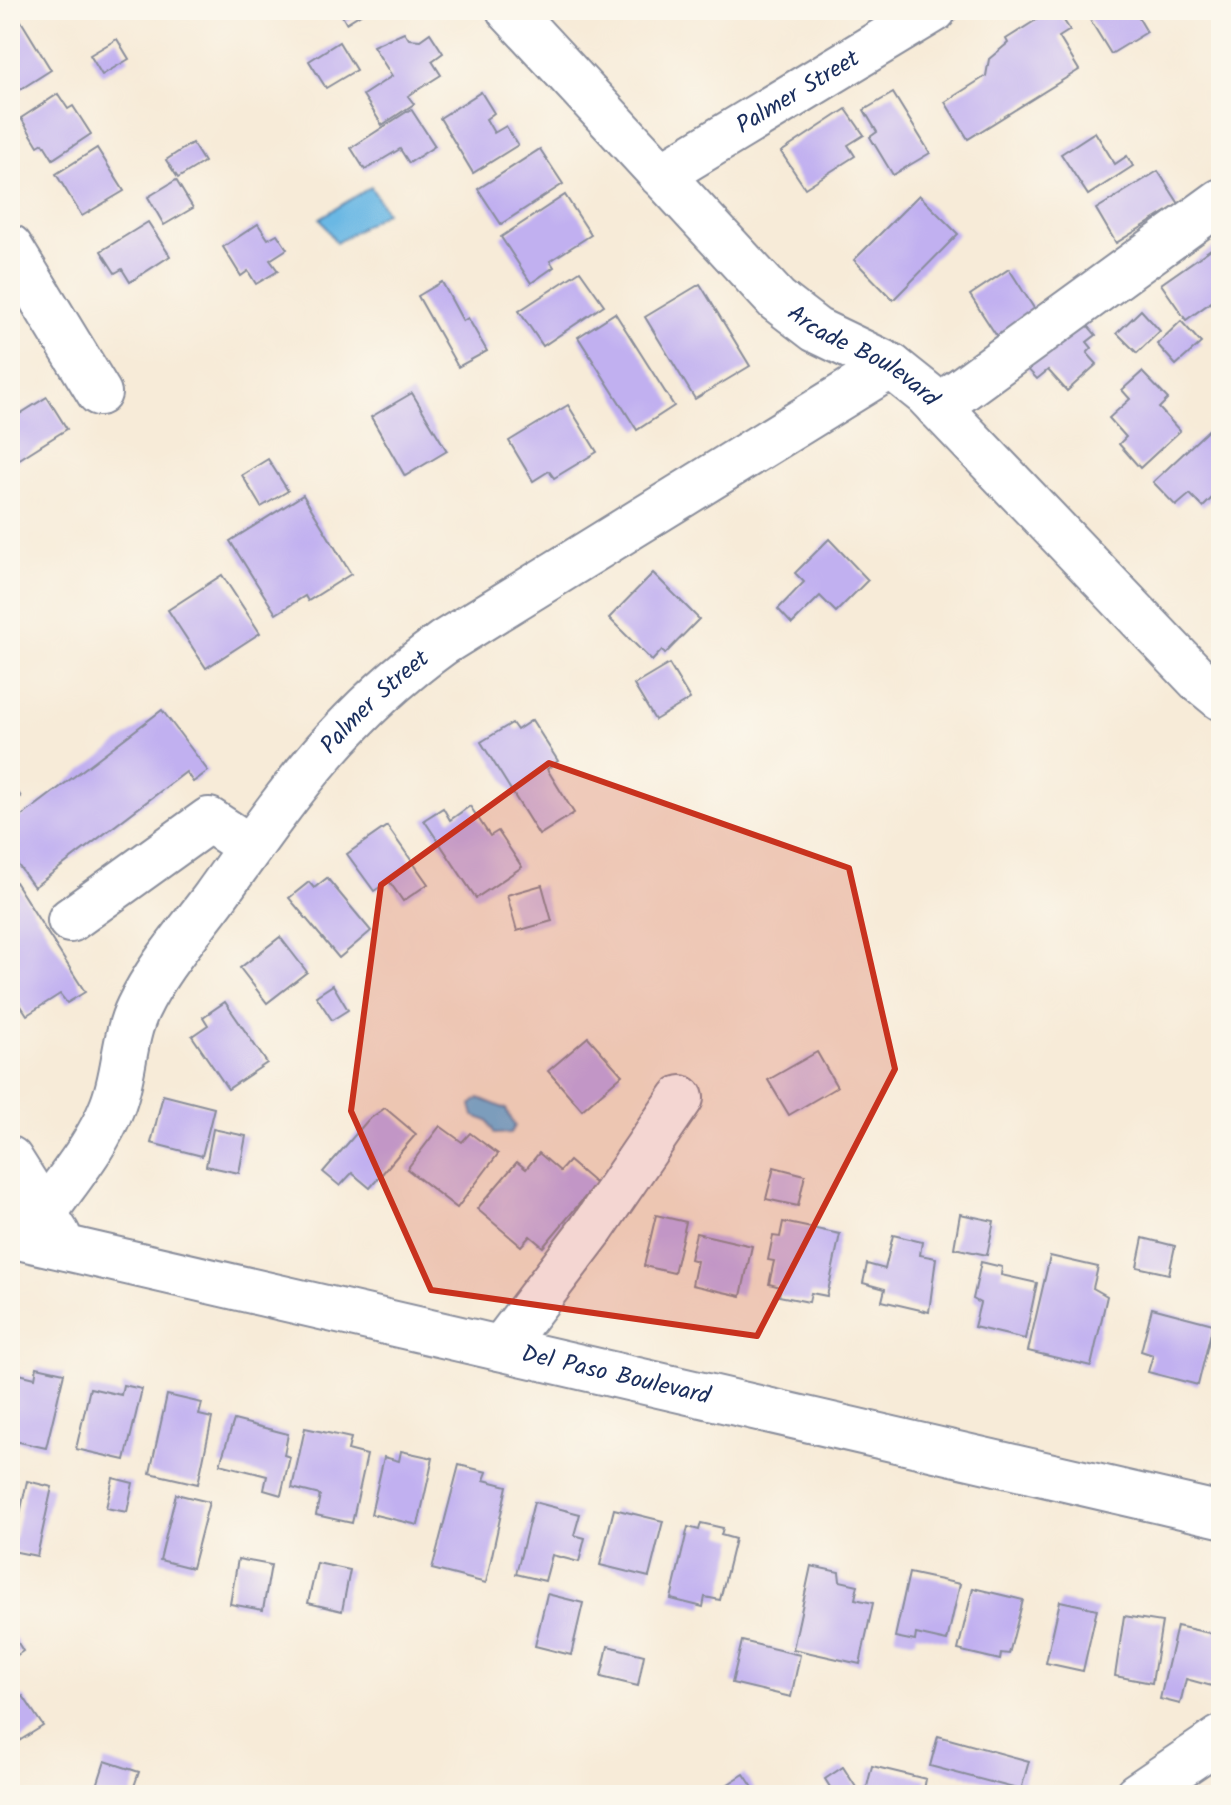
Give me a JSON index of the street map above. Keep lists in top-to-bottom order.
{
  "streets": {
    "street": ["Palmer Street", "Arcade Boulevard", "Del Paso Boulevard"]
  },
  "crossings": [
    ["Palmer Street", "Arcade Boulevard"],
    ["Palmer Street", "Del Paso Boulevard"]
  ]
}
